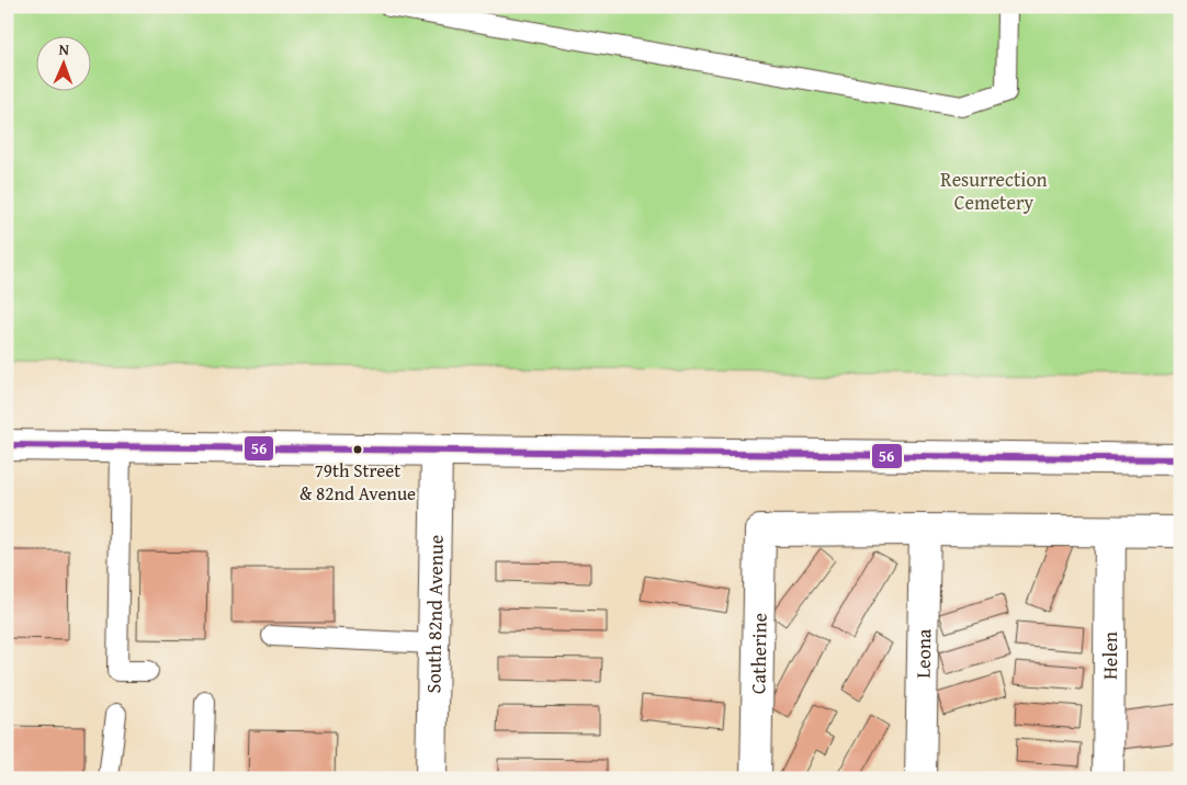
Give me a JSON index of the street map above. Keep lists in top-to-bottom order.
{
  "streets": {
    "street": [
      "South 82nd Avenue",
      "Leona",
      "Catherine",
      "Helen"
    ]
  },
  "crossings": [
    ["Leona", "Catherine"]
  ],
  "parks": ["Resurrection Cemetery"],
  "places": ["79th Street & 82nd Avenue"],
  "lines": ["transit line 56"],
  "north": "top"
}
